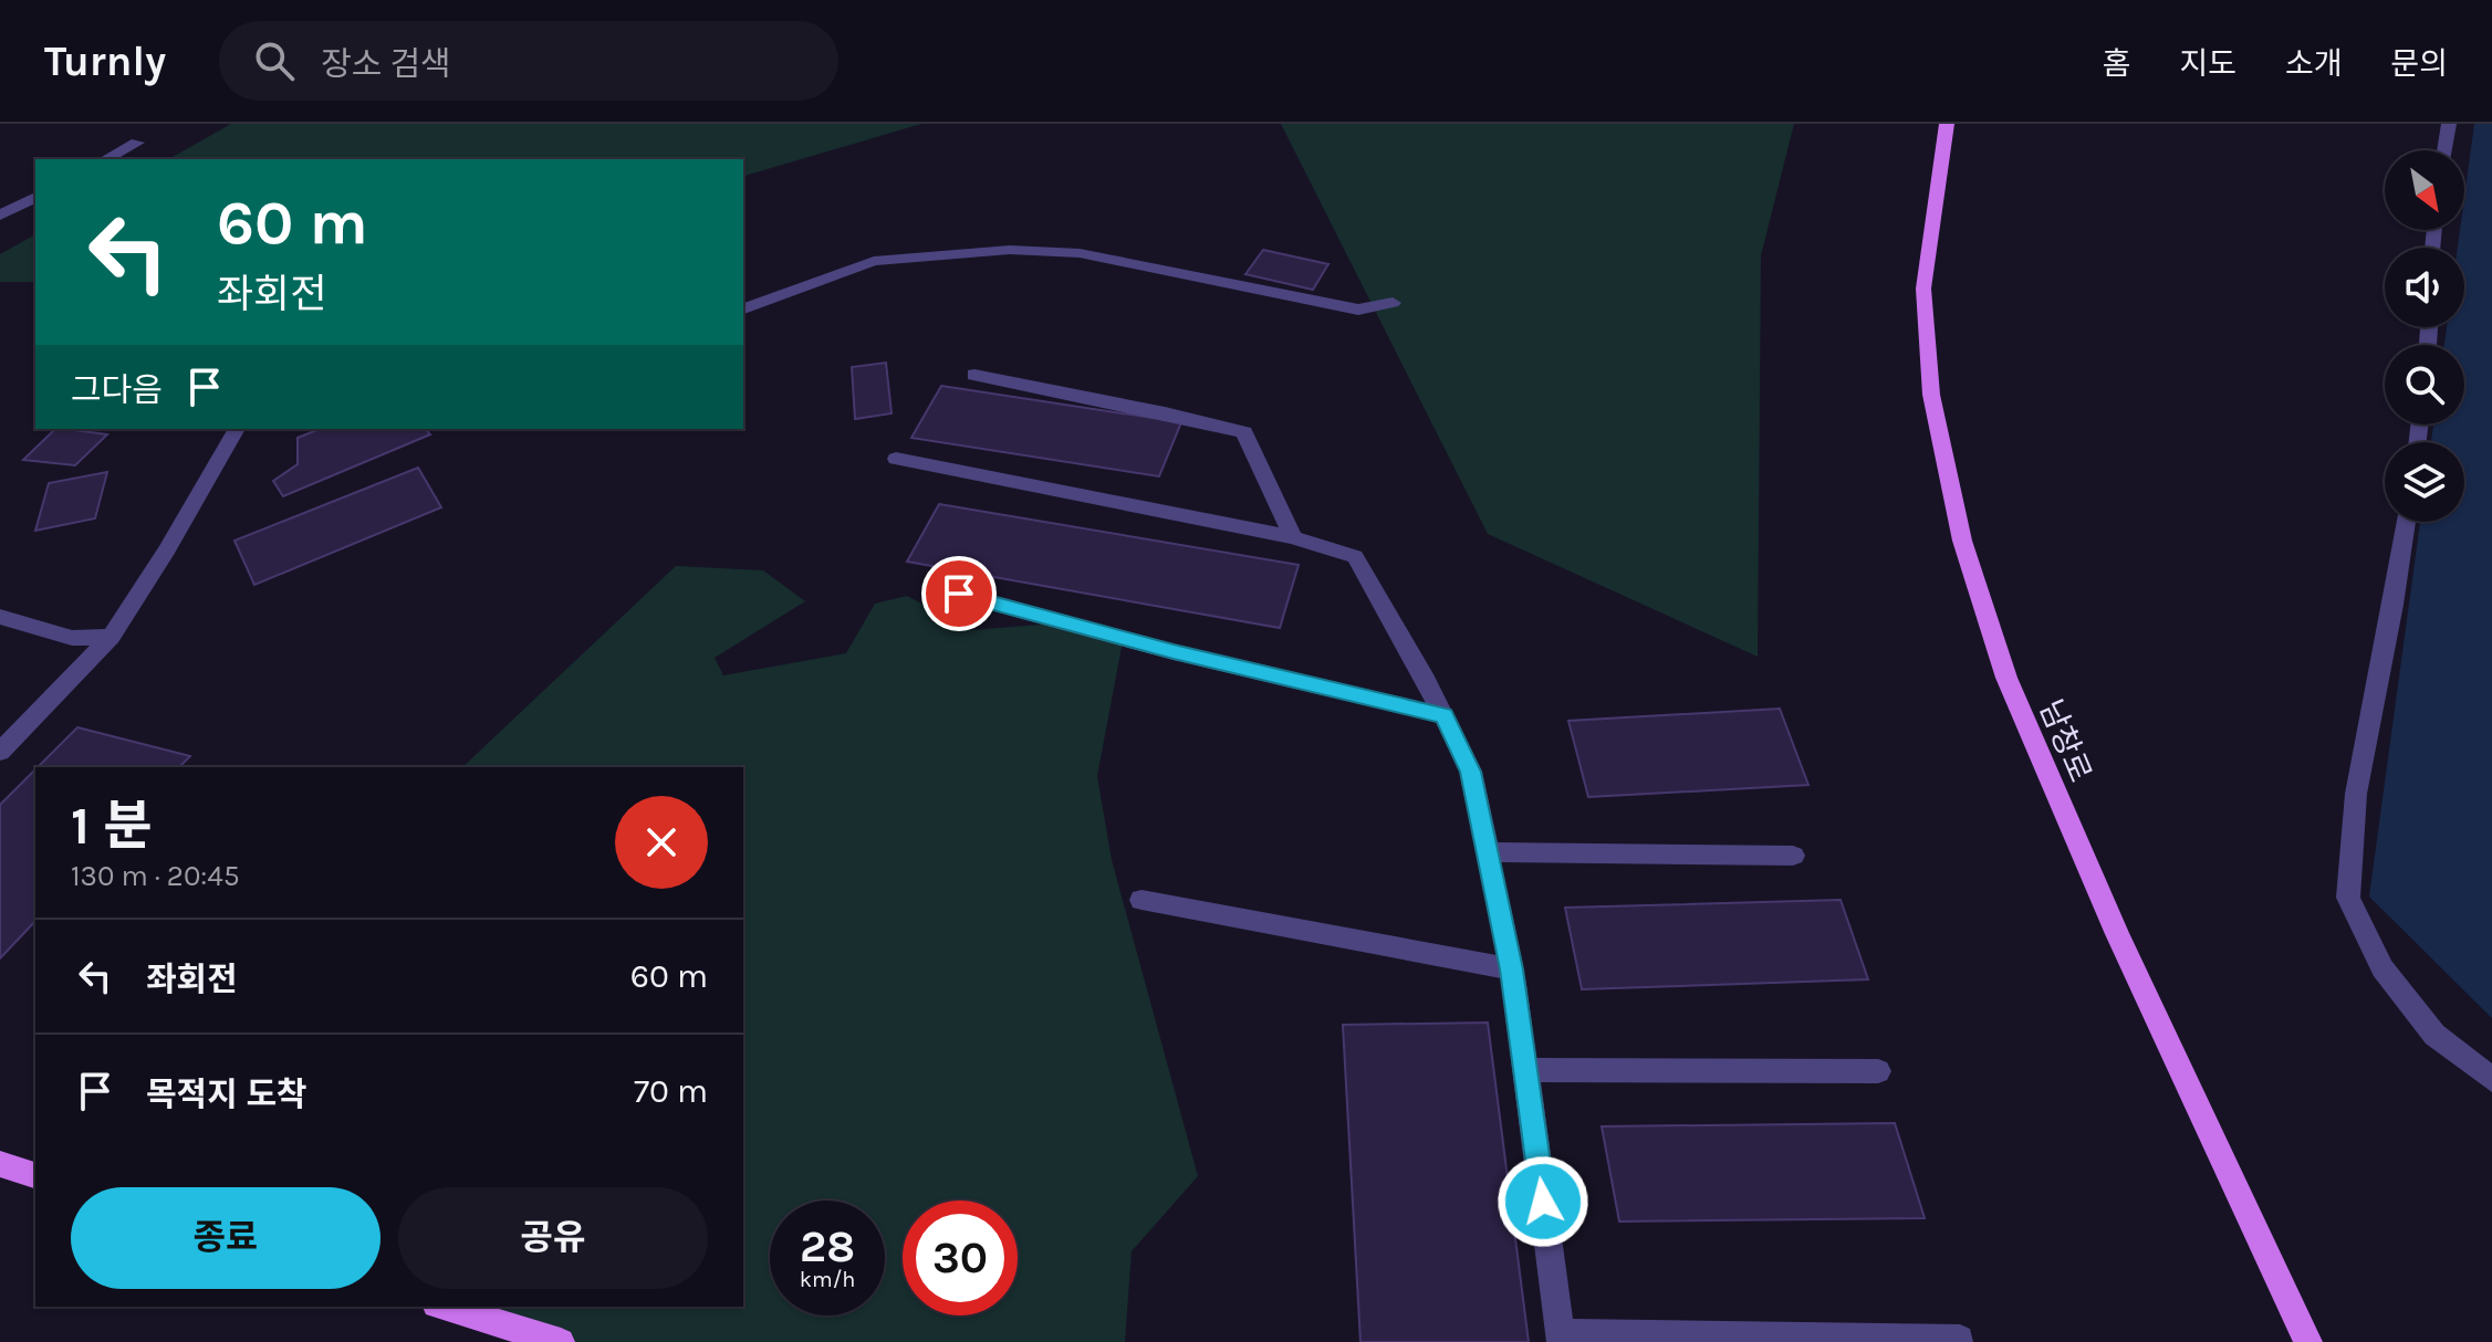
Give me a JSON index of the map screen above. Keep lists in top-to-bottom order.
{
  "streets": {
    "main road": ["남창로"]
  },
  "north": "bottom right",
  "page": {
    "header": "Turnly",
    "search": "장소 검색",
    "nav": [
      "홈",
      "지도",
      "소개",
      "문의"
    ],
    "turn": ["60 m", "좌회전"],
    "then": "그다음",
    "heading": ["1 분", "130 m · 20:45"],
    "list": [
      {
        "name": "좌회전",
        "value": "60 m"
      },
      {
        "name": "목적지 도착",
        "value": "70 m"
      }
    ],
    "buttons": ["종료", "공유"],
    "speed": "28 km/h",
    "limit": "30"
  }
}
